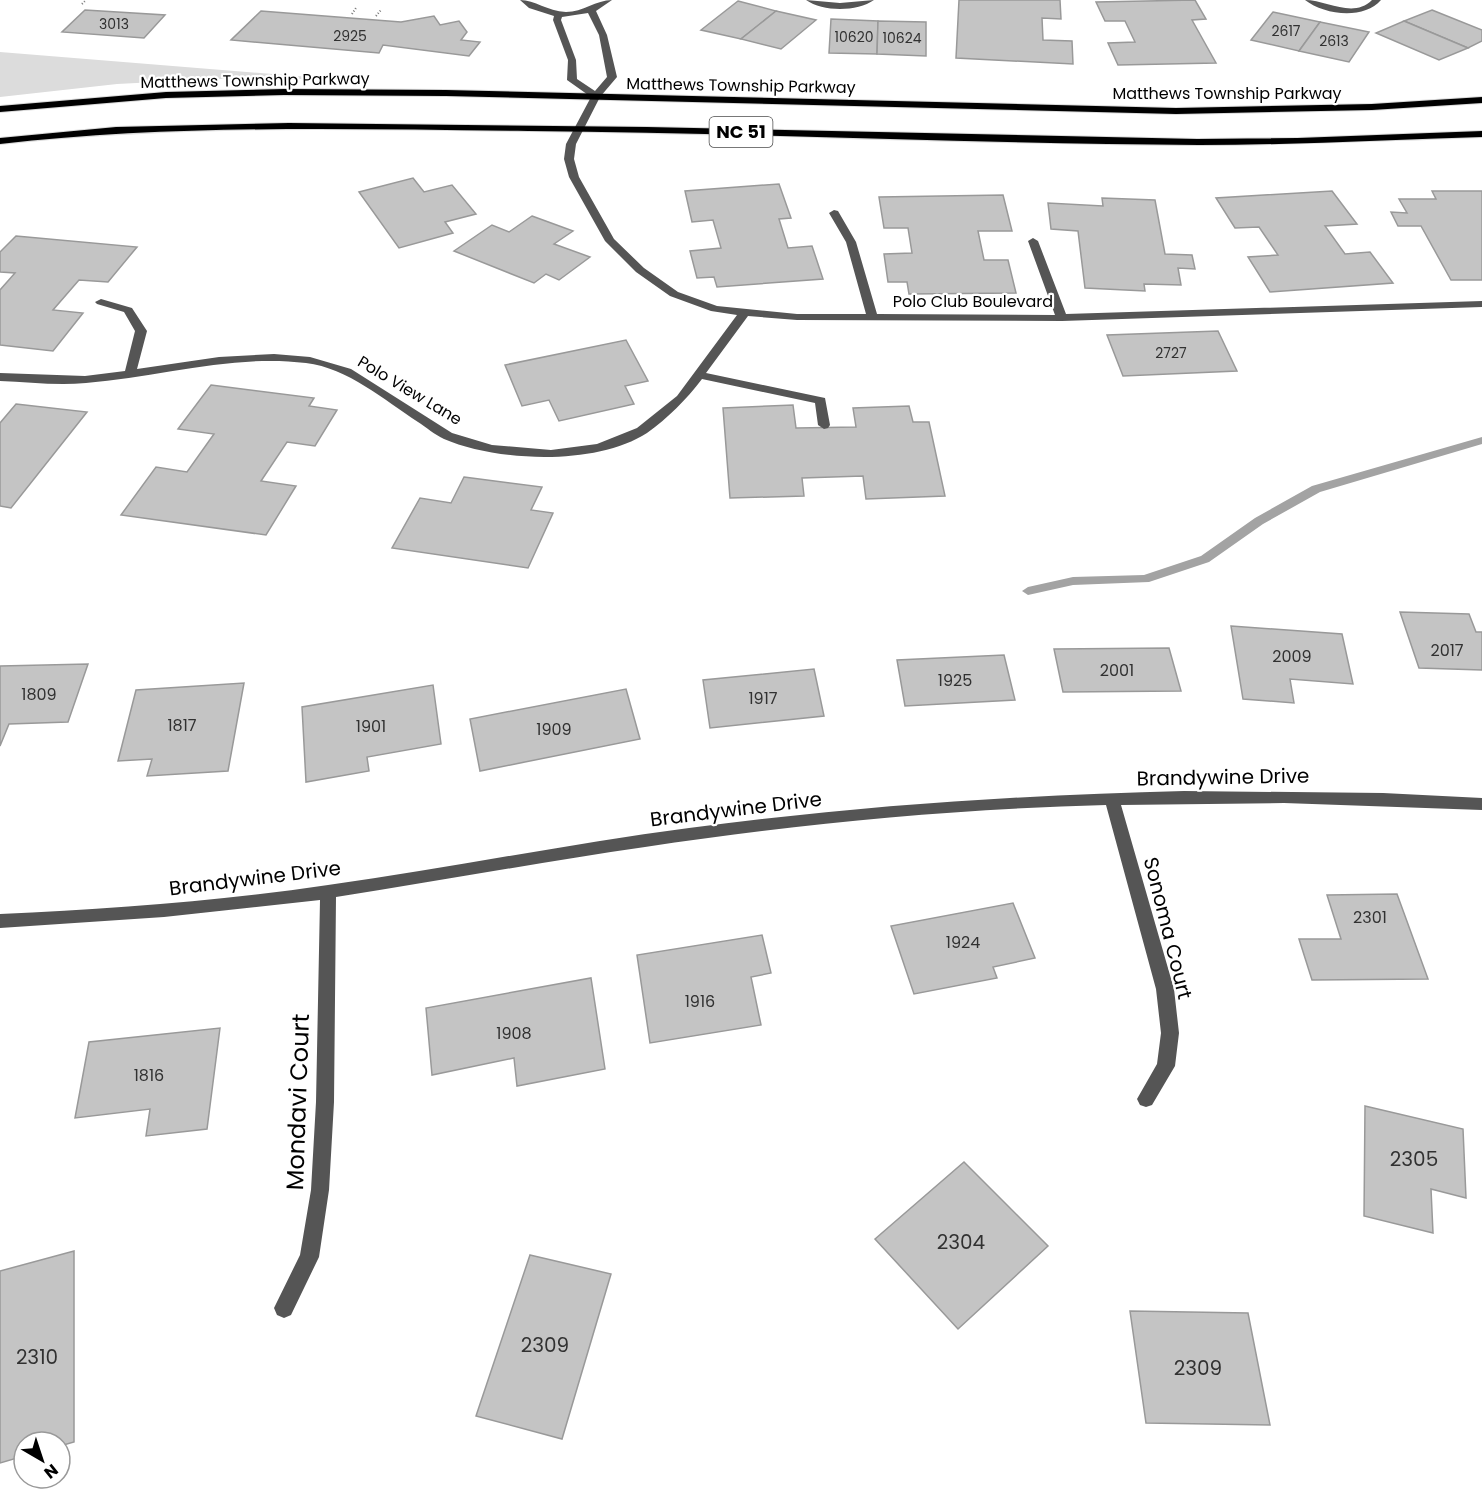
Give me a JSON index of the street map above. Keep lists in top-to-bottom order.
{
  "streets": {
    "main road": ["Matthews Township Parkway", "NC 51"],
    "street": [
      "Polo Club Boulevard",
      "Polo View Lane",
      "Brandywine Drive",
      "Sonoma Court",
      "Mondavi Court"
    ]
  },
  "crossings": [
    ["Matthews Township Parkway", "Polo Club Boulevard"],
    ["NC 51", "Polo Club Boulevard"],
    ["Polo Club Boulevard", "Polo View Lane"],
    ["Brandywine Drive", "Sonoma Court"],
    ["Brandywine Drive", "Mondavi Court"]
  ],
  "house_numbers": [
    "3013",
    "2617",
    "2925",
    "10620",
    "10624",
    "2613",
    "2727",
    "2017",
    "2009",
    "2001",
    "1925",
    "1809",
    "1917",
    "1817",
    "1901",
    "1909",
    "2301",
    "1924",
    "1916",
    "1908",
    "1816",
    "2305",
    "2304",
    "2309",
    "2310",
    "2309"
  ],
  "north": "bottom right"
}
